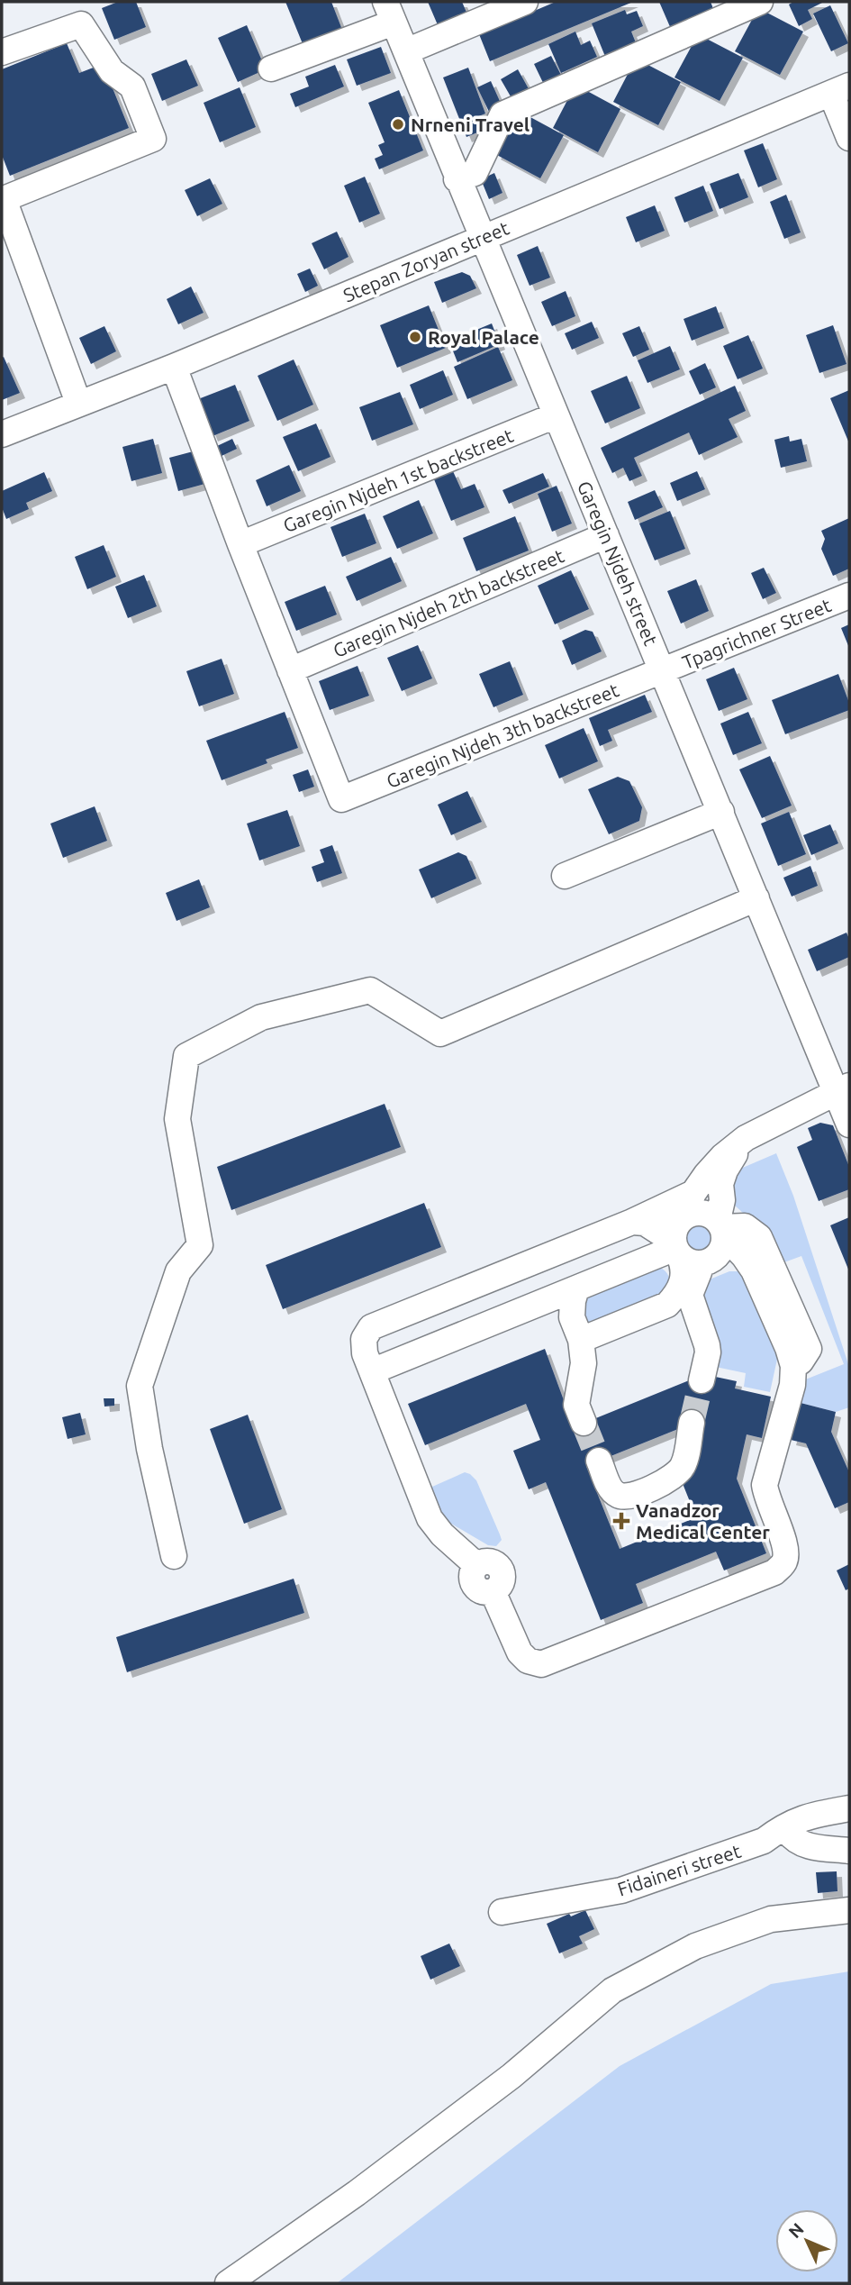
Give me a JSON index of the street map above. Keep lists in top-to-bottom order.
{
  "streets": {
    "street": [
      "Stepan Zoryan street",
      "Garegin Njdeh 1st backstreet",
      "Garegin Njdeh street",
      "Garegin Njdeh 2th backstreet",
      "Tpagrichner Street",
      "Garegin Njdeh 3th backstreet",
      "Fidaineri street"
    ]
  },
  "crossings": [
    ["Stepan Zoryan street", "Garegin Njdeh street"],
    ["Garegin Njdeh 1st backstreet", "Garegin Njdeh street"],
    ["Garegin Njdeh street", "Garegin Njdeh 2th backstreet"],
    ["Garegin Njdeh street", "Tpagrichner Street"],
    ["Garegin Njdeh street", "Garegin Njdeh 3th backstreet"],
    ["Garegin Njdeh 2th backstreet", "Garegin Njdeh 3th backstreet"],
    ["Tpagrichner Street", "Garegin Njdeh 3th backstreet"]
  ],
  "places": {
    "other": ["Nrneni Travel", "Royal Palace"],
    "health": ["Vanadzor Medical Center"]
  },
  "north": "top left"
}
